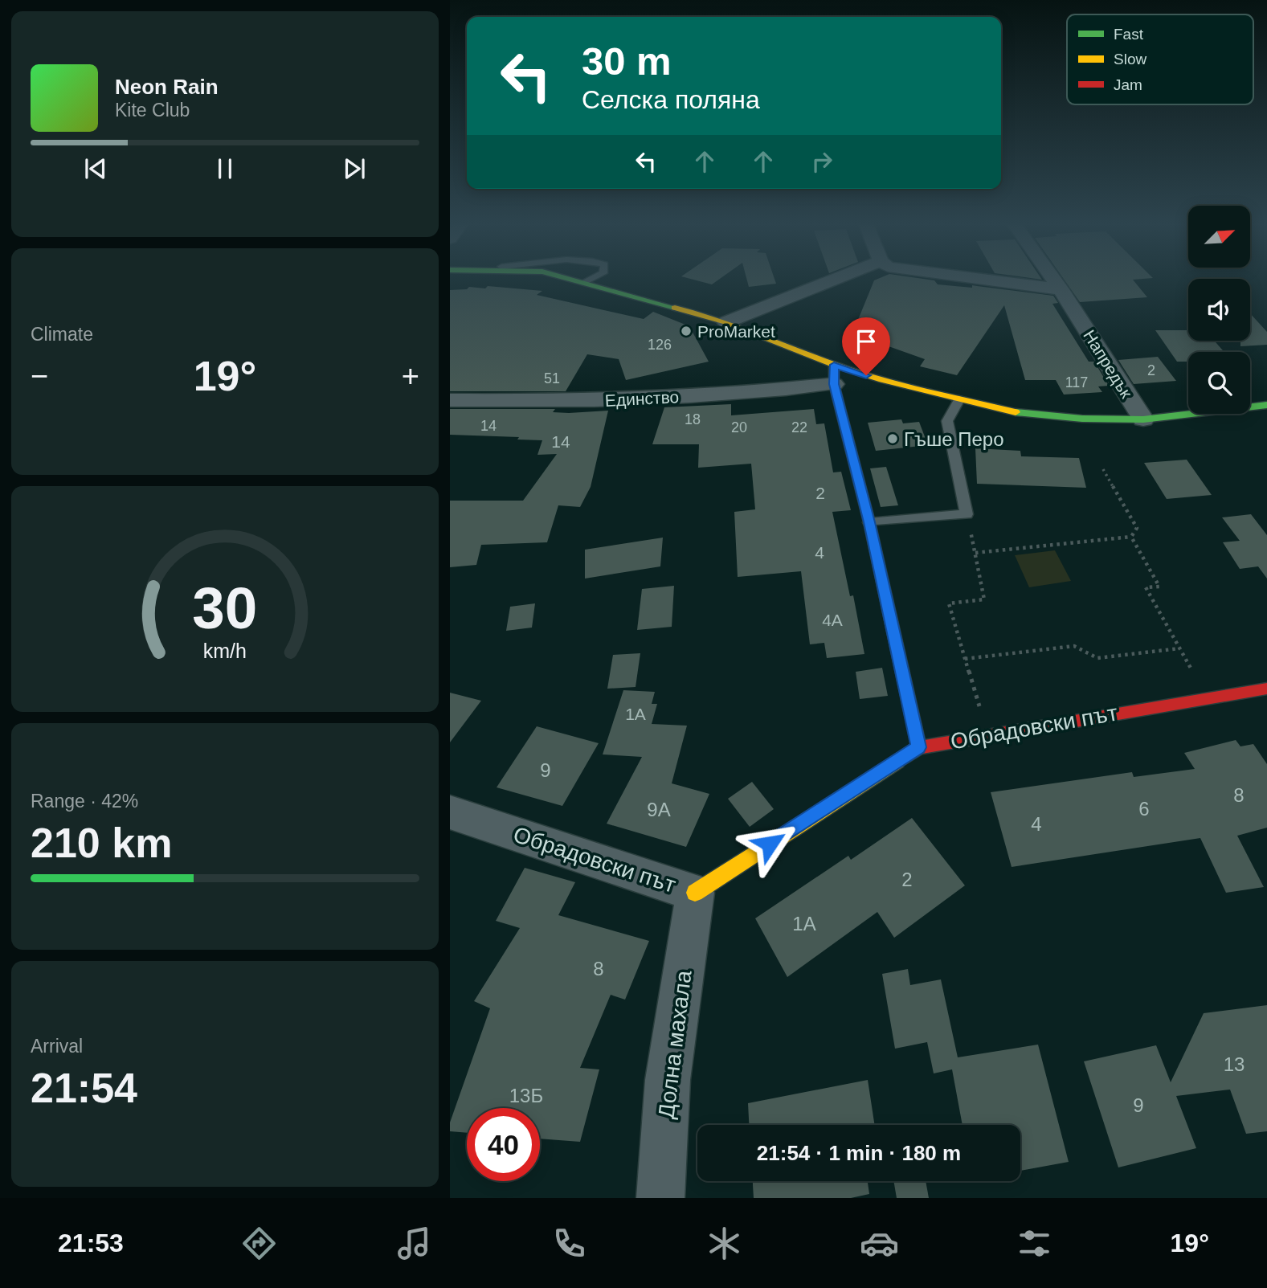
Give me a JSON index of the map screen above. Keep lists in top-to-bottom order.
{
  "streets": {
    "street": [
      "Напредък",
      "Единство",
      "Обрадовски път",
      "Долна махала"
    ]
  },
  "crossings": [
    ["Обрадовски път", "Долна махала"]
  ],
  "places": ["ProMarket", "Гъше Перо"],
  "house_numbers": [
    "126",
    "2",
    "51",
    "117",
    "18",
    "14",
    "20",
    "22",
    "14",
    "2",
    "4",
    "4А",
    "1А",
    "9",
    "8",
    "6",
    "9А",
    "4",
    "2",
    "1А",
    "8",
    "13",
    "13Б",
    "9"
  ],
  "legend": ["Fast", "Slow", "Jam"],
  "north": "top right",
  "page": {
    "turn": ["30 m", "Селска поляна"],
    "song": ["Neon Rain", "Kite Club"],
    "tile": [
      "Climate",
      ["Range · 42%", "210 km"],
      ["Arrival", "21:54"]
    ],
    "heat": ["−", "19°", "+"],
    "limit": "40",
    "trip": "21:54 · 1 min · 180 m",
    "tabs": ["21:53", "19°"],
    "gauge": ["30", "km/h"]
  }
}
